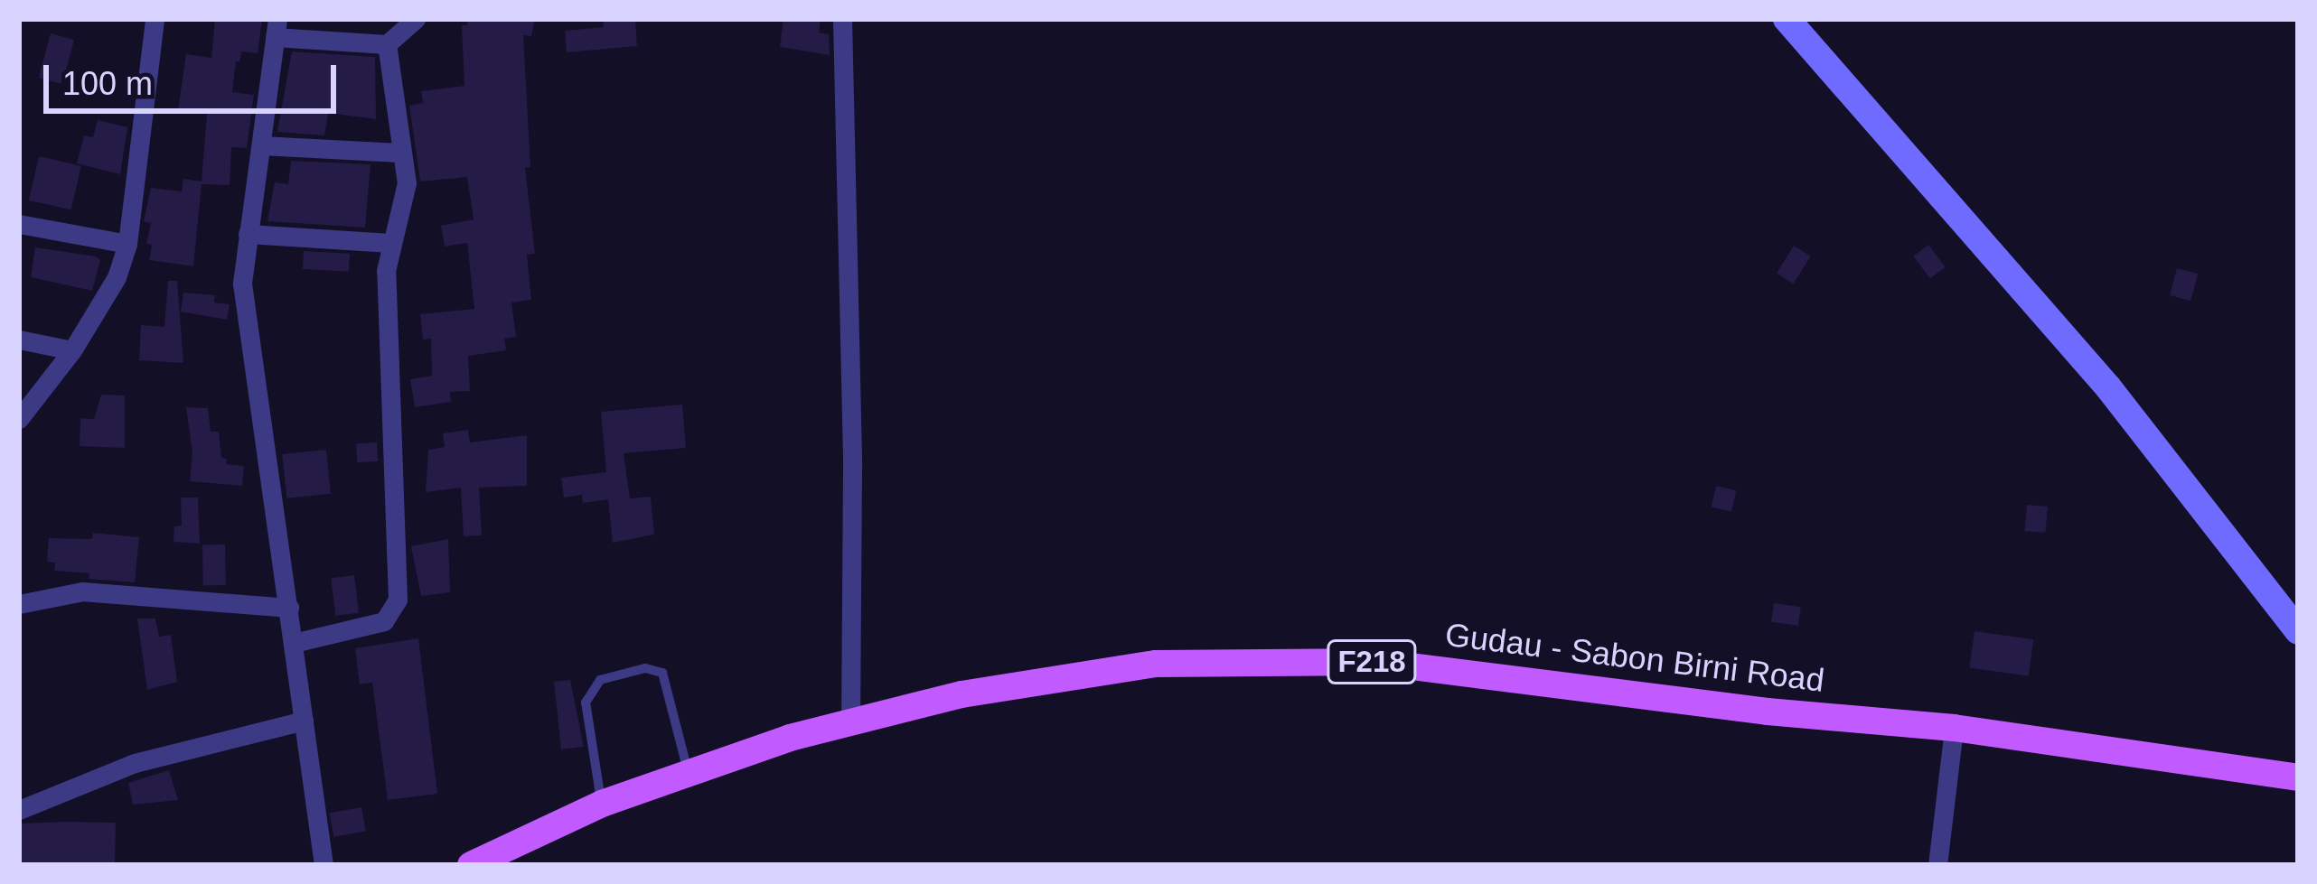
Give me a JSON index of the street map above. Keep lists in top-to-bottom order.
{
  "streets": {
    "main road": ["Gudau - Sabon Birni Road", "F218"]
  },
  "scale_bar": "100 m"
}
